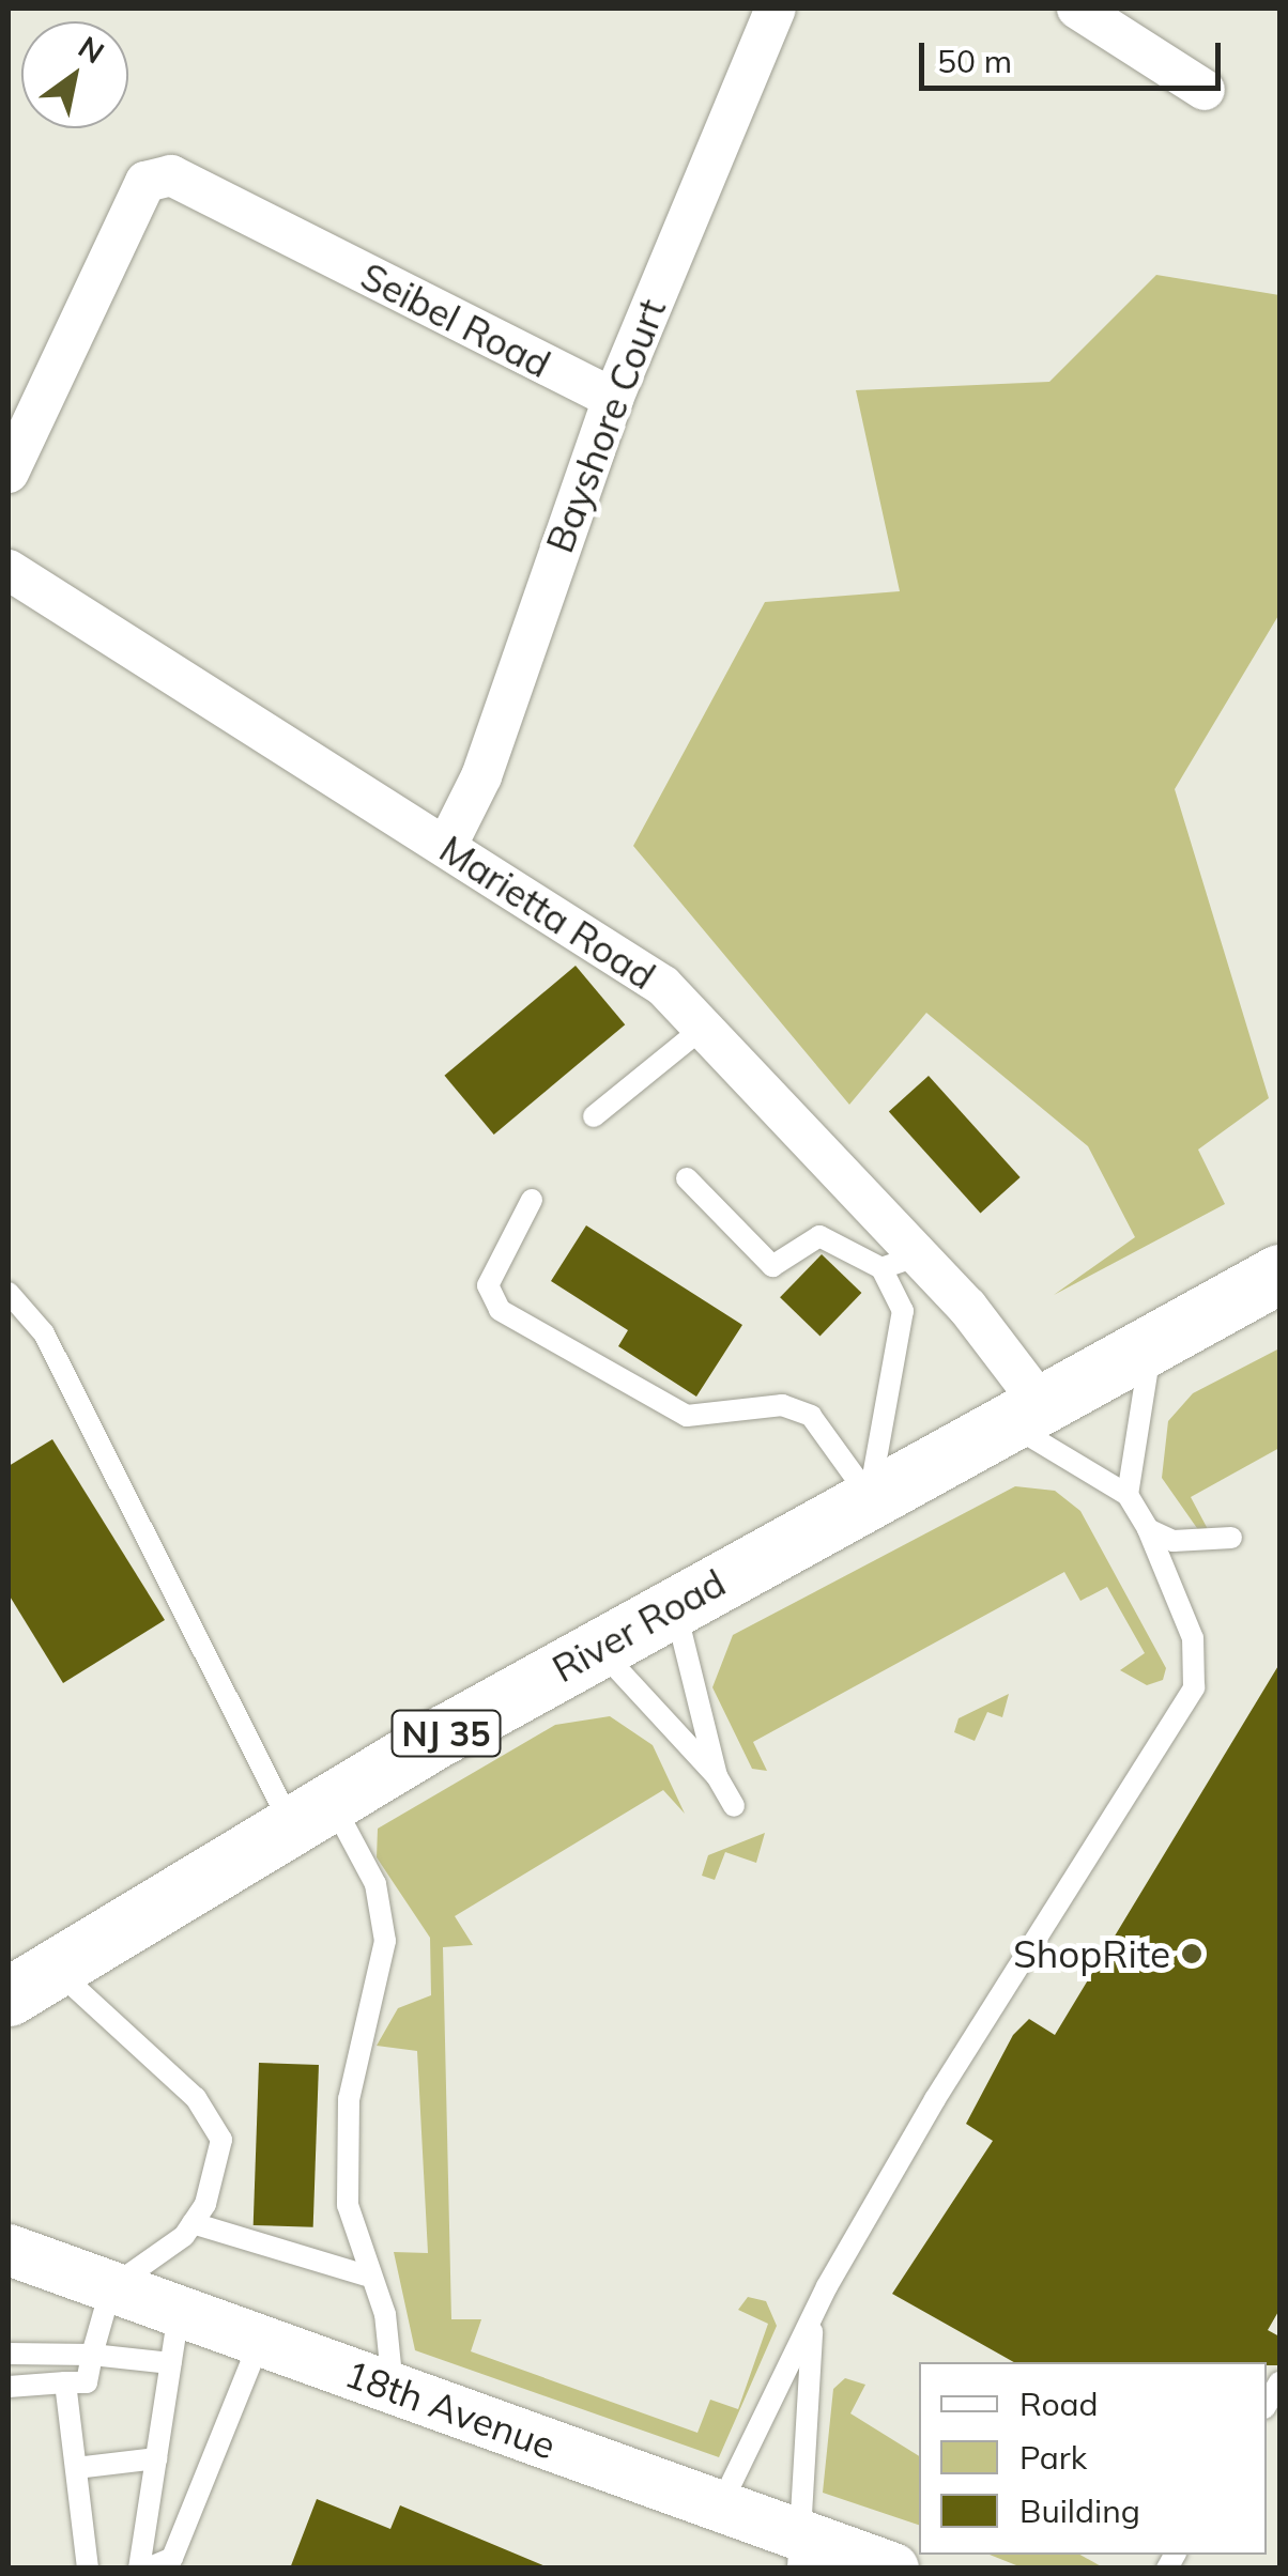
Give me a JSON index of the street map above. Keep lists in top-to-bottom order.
{
  "streets": {
    "highway": ["River Road", "NJ 35"],
    "street": [
      "Seibel Road",
      "Bayshore Court",
      "Marietta Road",
      "18th Avenue"
    ]
  },
  "crossings": [
    ["Seibel Road", "Bayshore Court"],
    ["Bayshore Court", "Marietta Road"],
    ["Marietta Road", "River Road"]
  ],
  "places": ["ShopRite"],
  "legend": ["Road", "Park", "Building"],
  "scale_bar": "50 m",
  "north": "top right"
}
